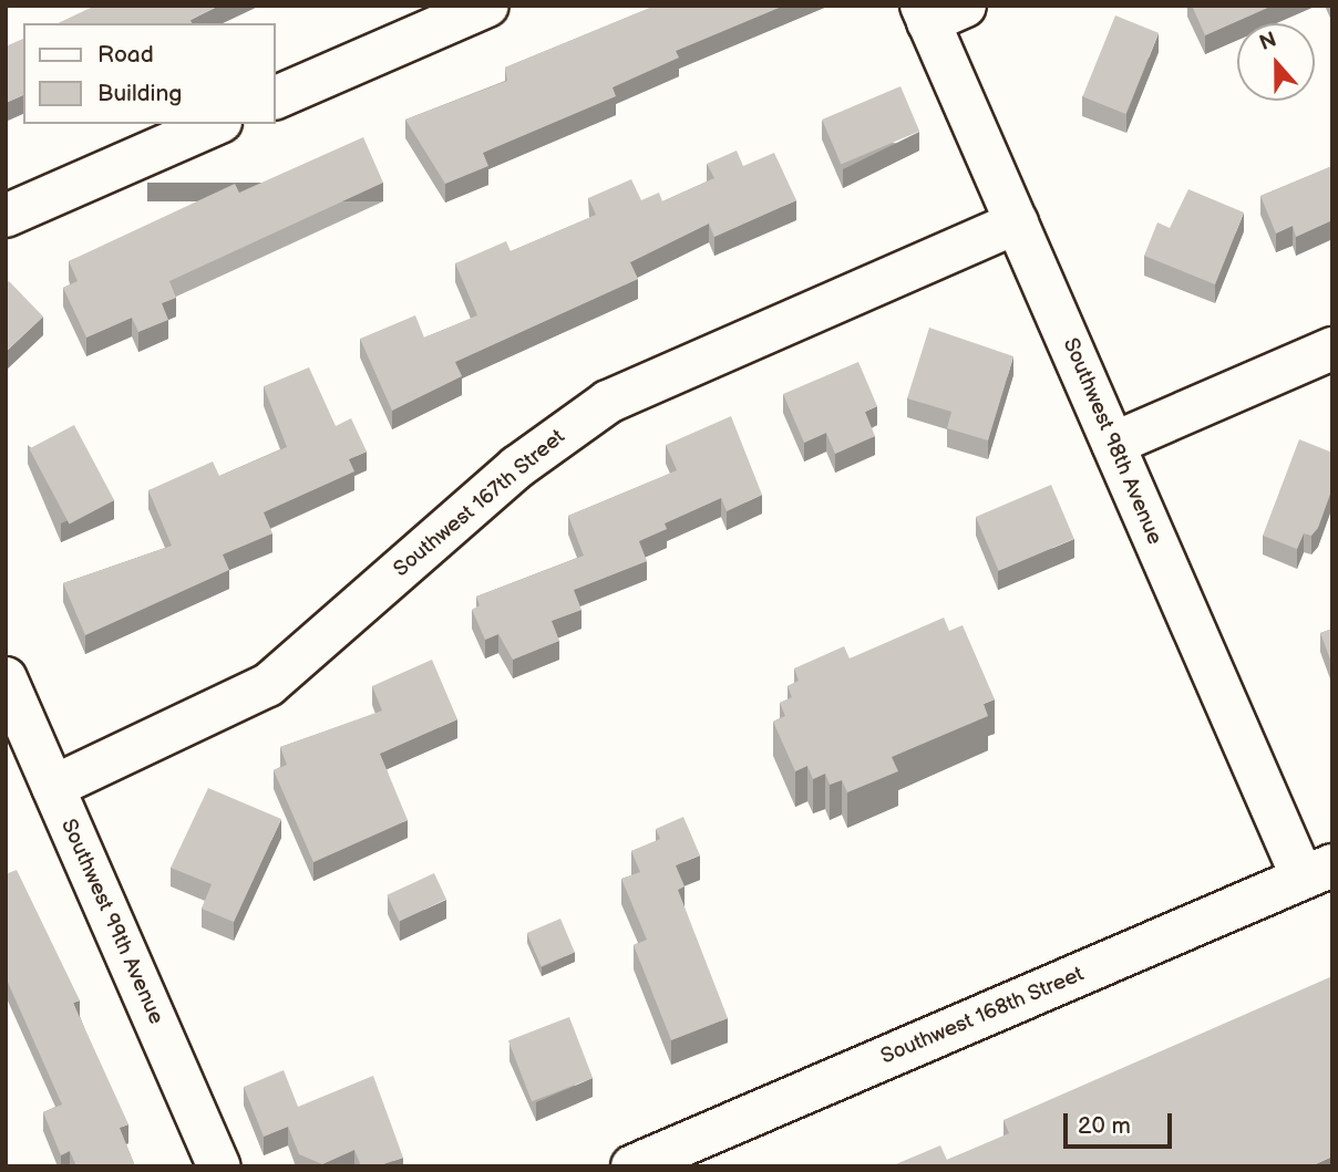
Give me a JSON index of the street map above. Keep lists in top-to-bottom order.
{
  "streets": {
    "street": [
      "Southwest 98th Avenue",
      "Southwest 167th Street",
      "Southwest 99th Avenue",
      "Southwest 168th Street"
    ]
  },
  "crossings": [
    ["Southwest 98th Avenue", "Southwest 167th Street"],
    ["Southwest 98th Avenue", "Southwest 168th Street"],
    ["Southwest 167th Street", "Southwest 99th Avenue"]
  ],
  "legend": ["Road", "Building"],
  "scale_bar": "20 m",
  "north": "top"
}
